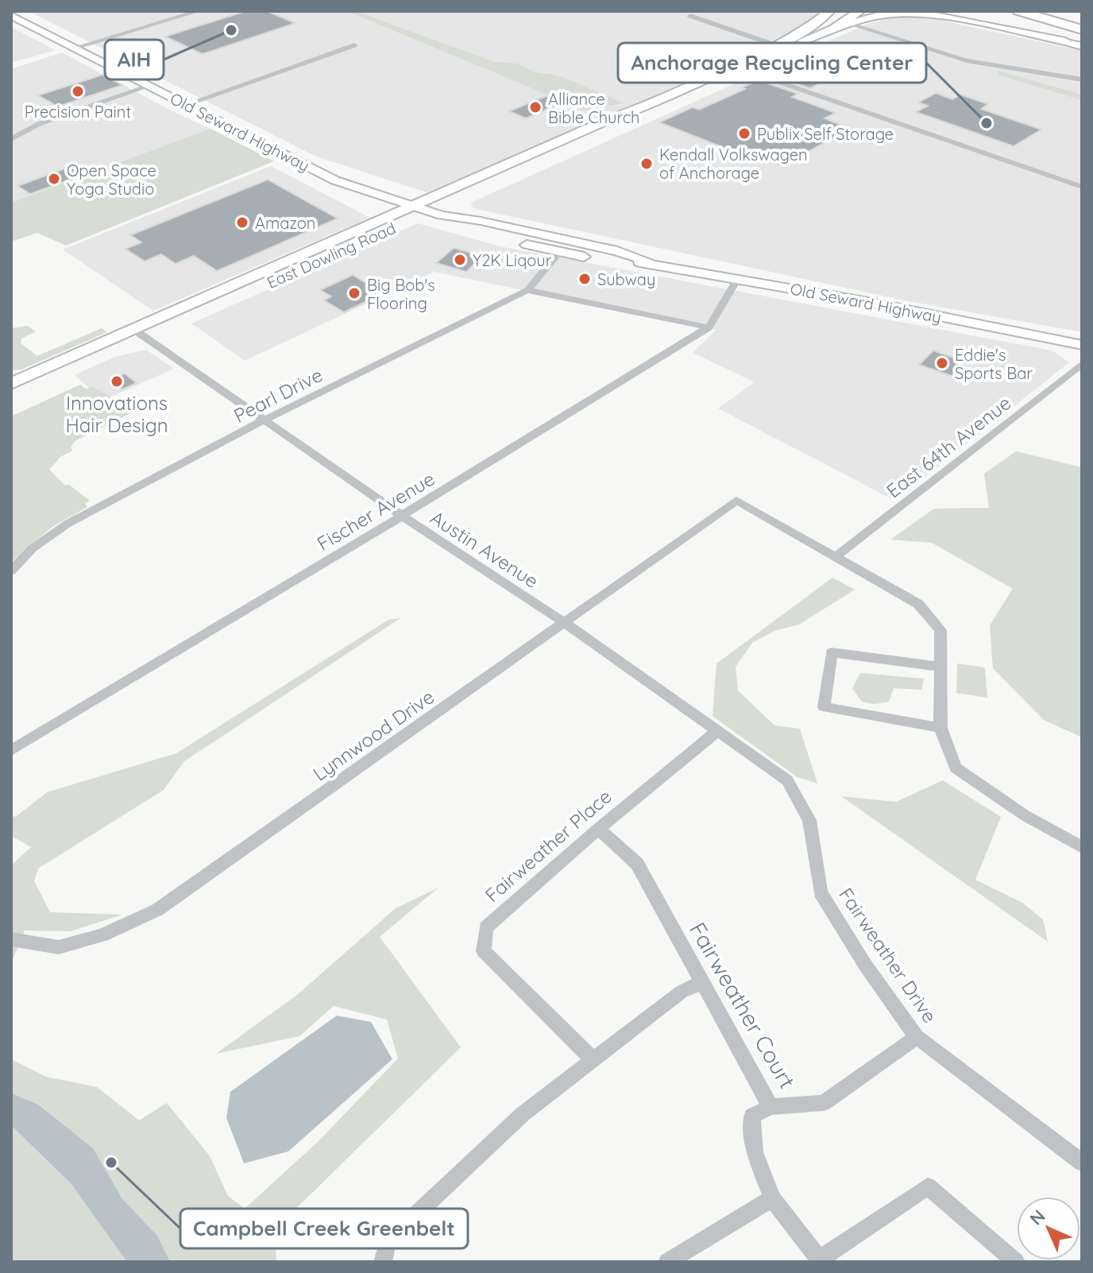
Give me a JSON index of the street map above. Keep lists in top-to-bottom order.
{
  "streets": {
    "main road": ["Old Seward Highway", "East Dowling Road"],
    "street": [
      "Pearl Drive",
      "East 64th Avenue",
      "Fischer Avenue",
      "Austin Avenue",
      "Lynnwood Drive",
      "Fairweather Place",
      "Fairweather Drive",
      "Fairweather Court"
    ]
  },
  "crossings": [
    ["Old Seward Highway", "East Dowling Road"],
    ["Old Seward Highway", "Pearl Drive"],
    ["Old Seward Highway", "Fischer Avenue"],
    ["East Dowling Road", "Austin Avenue"],
    ["Pearl Drive", "Austin Avenue"],
    ["East 64th Avenue", "Lynnwood Drive"],
    ["Fischer Avenue", "Austin Avenue"],
    ["Austin Avenue", "Lynnwood Drive"],
    ["Austin Avenue", "Fairweather Drive"],
    ["Lynnwood Drive", "Fairweather Drive"],
    ["Fairweather Place", "Fairweather Drive"],
    ["Fairweather Place", "Fairweather Court"],
    ["Fairweather Drive", "Fairweather Court"]
  ],
  "places": [
    "AIH",
    "Precision Paint",
    "Alliance Bible Church",
    "Anchorage Recycling Center",
    "Publix Self Storage",
    "Kendall Volkswagen of Anchorage",
    "Open Space Yoga Studio",
    "Amazon",
    "Y2K Liqour",
    "Subway",
    "Big Bob's Flooring",
    "Eddie's Sports Bar",
    "Innovations Hair Design",
    "Campbell Creek Greenbelt"
  ],
  "north": "top left"
}
